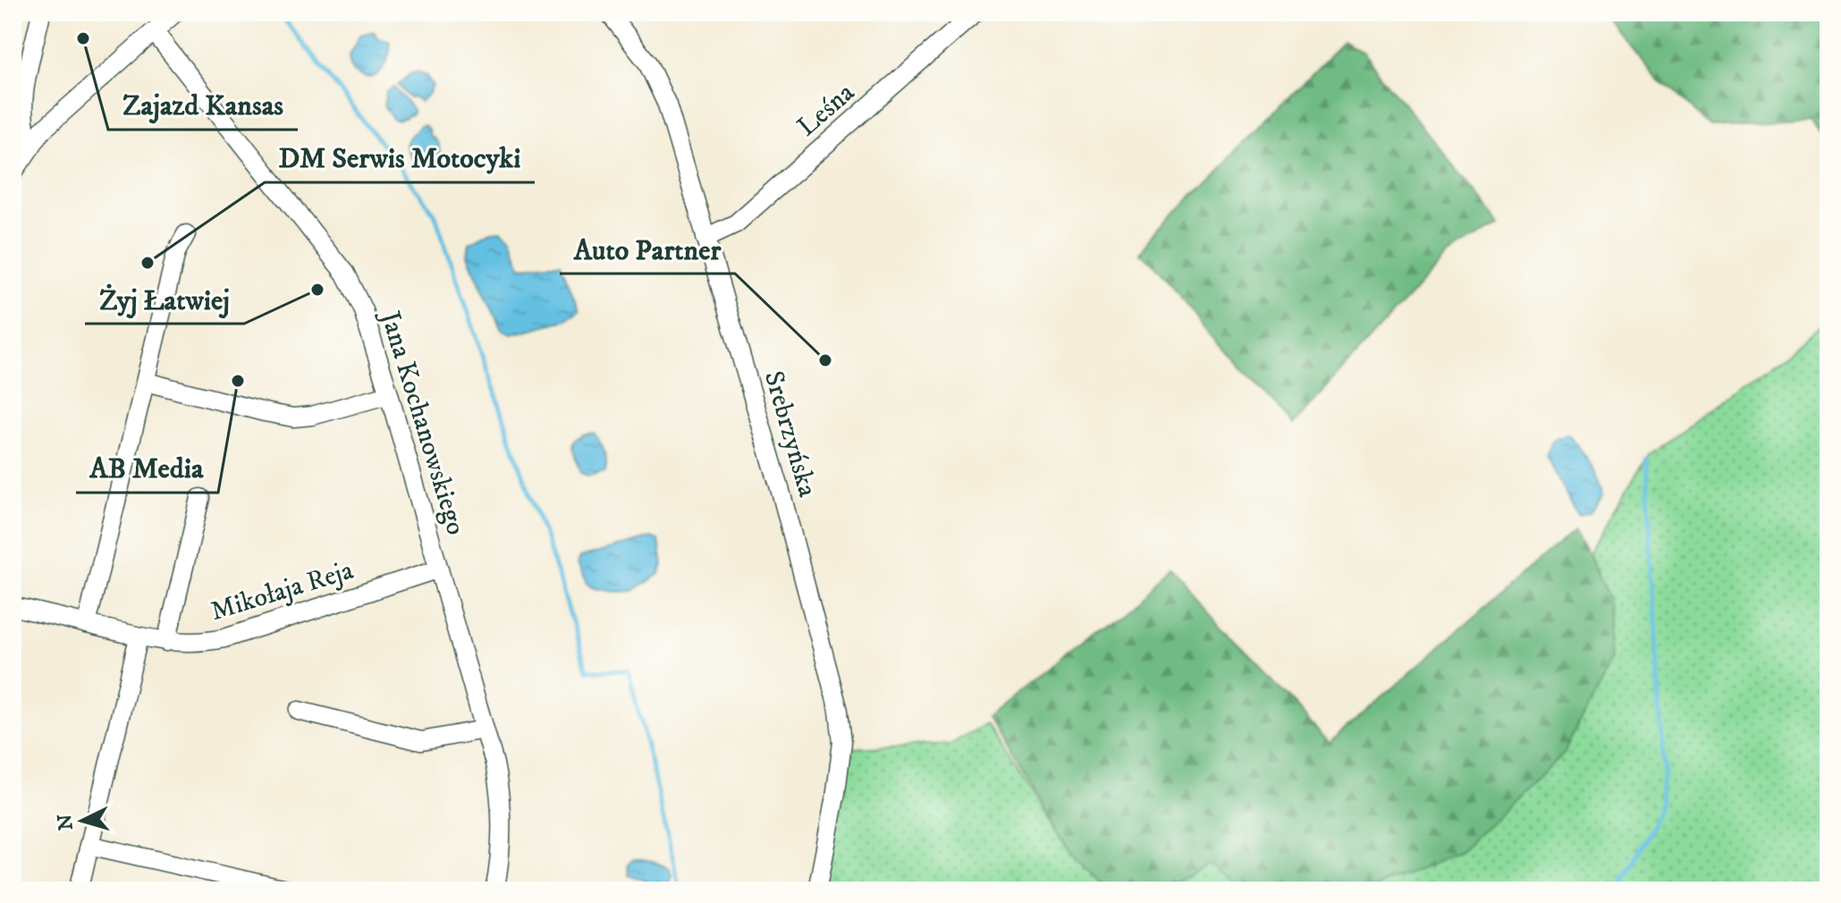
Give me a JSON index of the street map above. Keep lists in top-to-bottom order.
{
  "streets": {
    "street": [
      "Leśna",
      "Jana Kochanowskiego",
      "Srebrzyńska",
      "Mikołaja Reja"
    ]
  },
  "crossings": [
    ["Leśna", "Srebrzyńska"],
    ["Jana Kochanowskiego", "Mikołaja Reja"]
  ],
  "places": [
    "Zajazd Kansas",
    "DM Serwis Motocyki",
    "Żyj Łatwiej",
    "Auto Partner",
    "AB Media"
  ],
  "north": "left"
}
